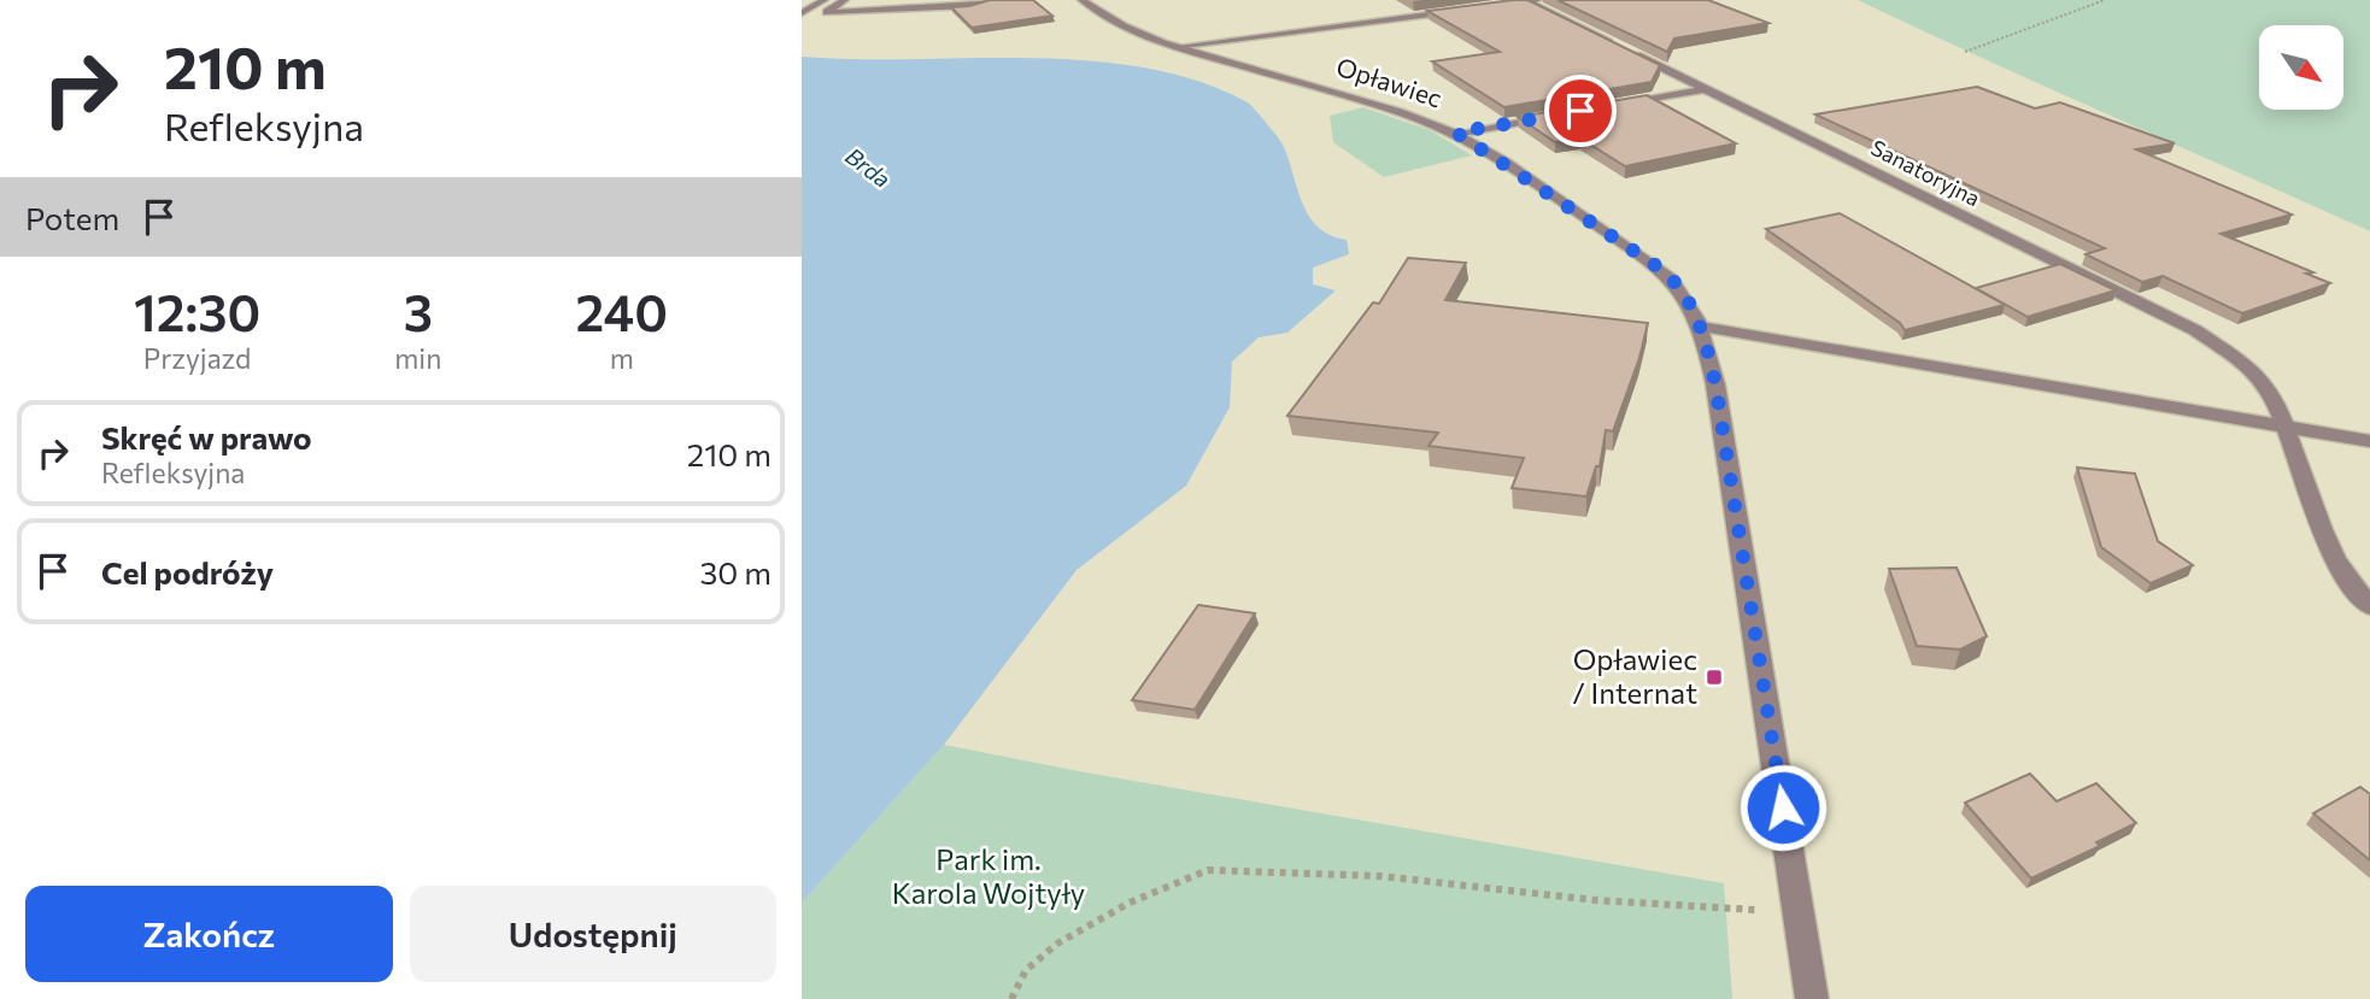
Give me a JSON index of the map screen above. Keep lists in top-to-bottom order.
{
  "streets": {
    "street": ["Opławiec", "Sanatoryjna"]
  },
  "water": ["Brda"],
  "parks": ["Park im. Karola Wojtyły"],
  "places": {
    "transit": ["Opławiec / Internat"]
  },
  "north": "bottom right",
  "page": {
    "turn": ["210 m", "Refleksyjna"],
    "then": "Potem",
    "eta": [
      "12:30",
      "Przyjazd",
      "3",
      "min",
      "240",
      "m"
    ],
    "list": [
      {
        "name": "Skręć w prawo",
        "note": "Refleksyjna",
        "value": "210 m"
      },
      {
        "name": "Cel podróży",
        "value": "30 m"
      }
    ],
    "buttons": ["Zakończ", "Udostępnij"]
  }
}
